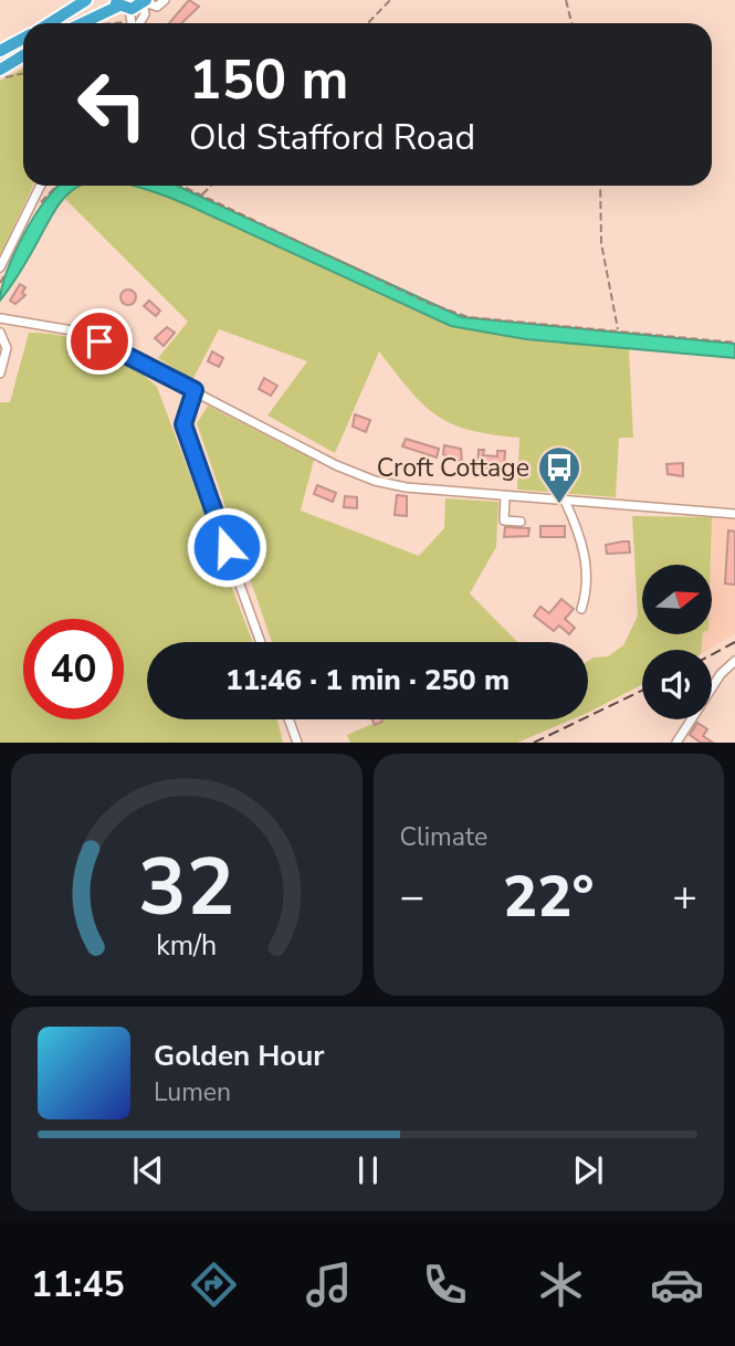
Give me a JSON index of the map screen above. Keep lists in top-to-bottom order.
{
  "places": {
    "bus stop": ["Croft Cottage"]
  },
  "north": "right",
  "page": {
    "turn": ["150 m", "Old Stafford Road"],
    "limit": "40",
    "trip": "11:46 · 1 min · 250 m",
    "tile": "Climate",
    "heat": ["−", "22°", "+"],
    "song": ["Golden Hour", "Lumen"],
    "tabs": "11:45",
    "gauge": ["32", "km/h"]
  }
}
